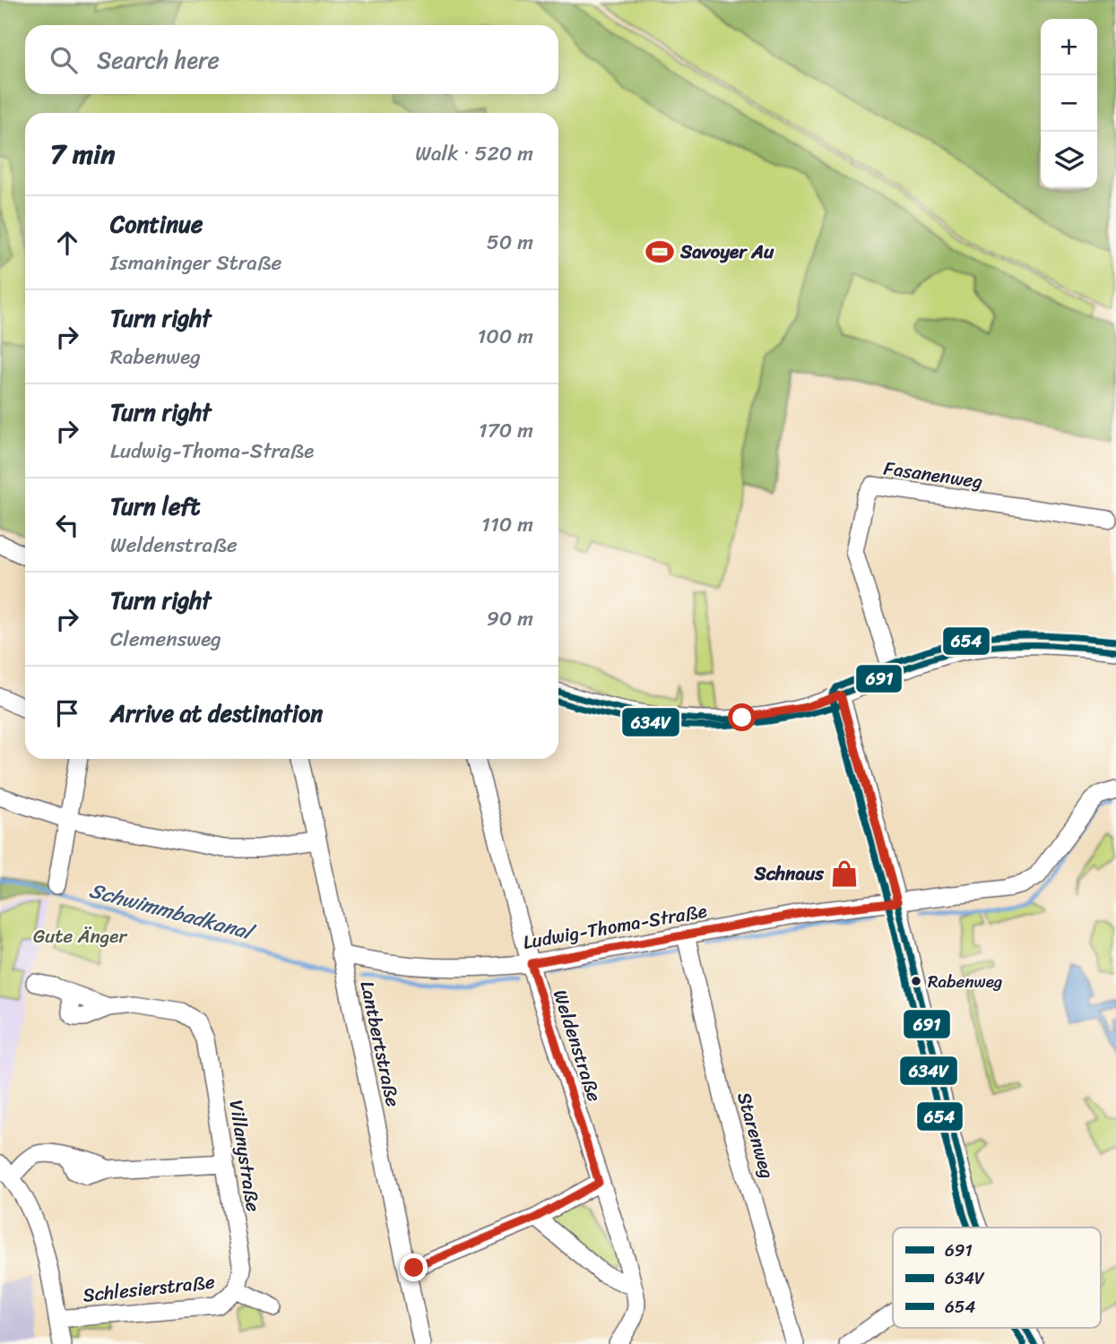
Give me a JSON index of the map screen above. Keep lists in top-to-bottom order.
{
  "streets": {
    "street": [
      "Fasanenweg",
      "Ludwig-Thoma-Straße",
      "Lantbertstraße",
      "Weldenstraße",
      "Starenweg",
      "Villanystraße",
      "Schlesierstraße"
    ]
  },
  "crossings": [
    ["Ludwig-Thoma-Straße", "Lantbertstraße"],
    ["Ludwig-Thoma-Straße", "Weldenstraße"],
    ["Ludwig-Thoma-Straße", "Starenweg"],
    ["Villanystraße", "Schlesierstraße"]
  ],
  "water": ["Schwimmbadkanal"],
  "parks": ["Gute Änger"],
  "places": {
    "sports": ["Savoyer Au"],
    "shop": ["Schnaus"],
    "other": ["Rabenweg"]
  },
  "lines": ["transit line 654", "transit line 691", "transit line 634V"],
  "legend": ["691", "634V", "654"],
  "page": {
    "map_buttons": ["+", "−"],
    "search": "Search here",
    "heading": ["7 min", "Walk · 520 m"],
    "list": [
      ["Continue", "Ismaninger Straße", "50 m"],
      ["Turn right", "Rabenweg", "100 m"],
      ["Turn right", "Ludwig-Thoma-Straße", "170 m"],
      ["Turn left", "Weldenstraße", "110 m"],
      ["Turn right", "Clemensweg", "90 m"],
      "Arrive at destination"
    ]
  }
}
